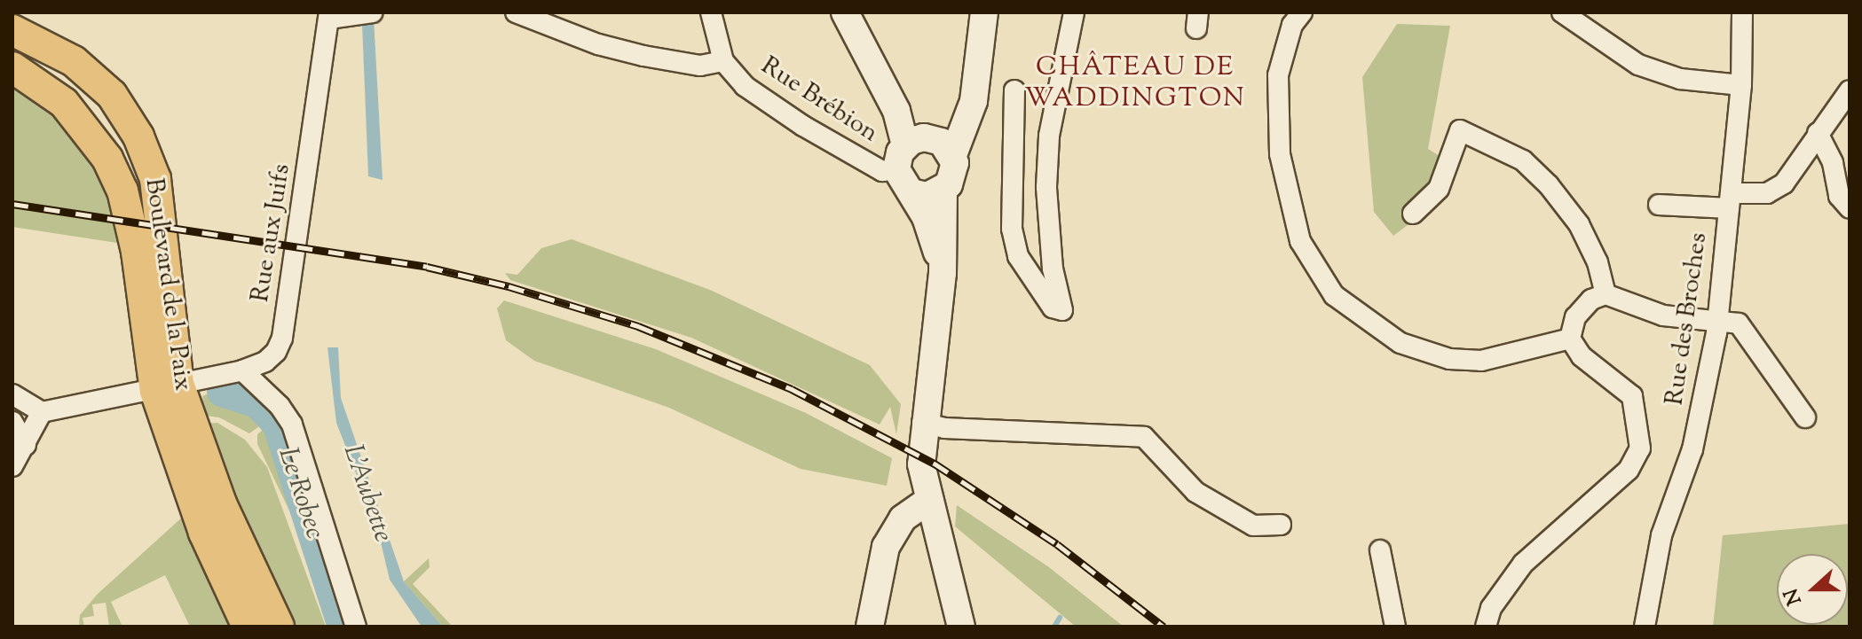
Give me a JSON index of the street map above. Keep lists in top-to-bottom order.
{
  "streets": {
    "main road": ["Boulevard de la Paix"],
    "street": ["Rue Brébion", "Rue aux Juifs", "Rue des Broches"]
  },
  "crossings": [
    ["Rue aux Juifs", "Boulevard de la Paix"]
  ],
  "districts": ["CHÂTEAU DE WADDINGTON"],
  "water": ["Le Robec", "L'Aubette"],
  "north": "left"
}
